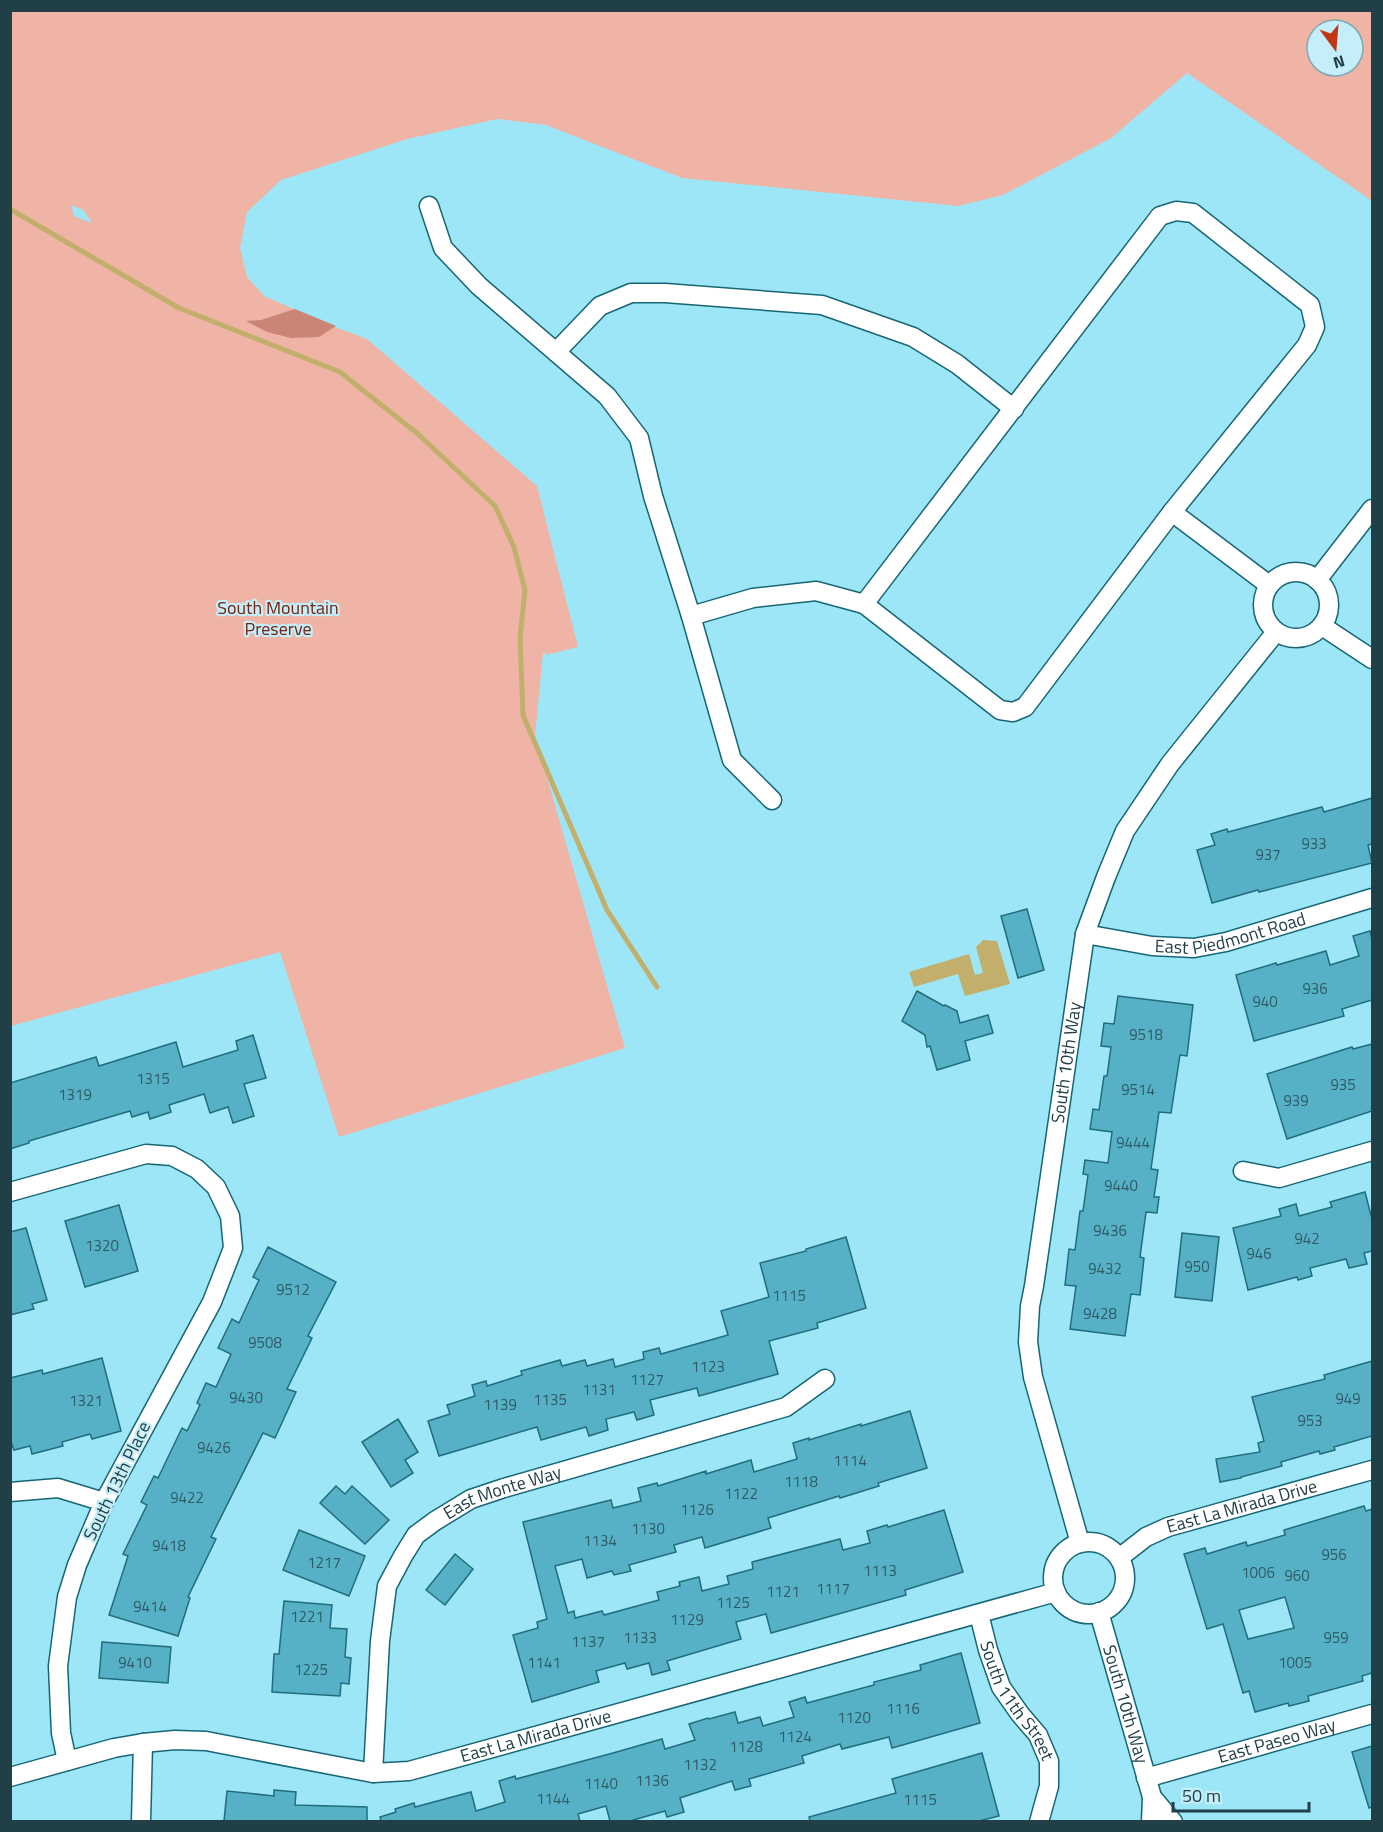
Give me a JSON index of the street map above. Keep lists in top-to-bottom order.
{
  "streets": {
    "street": [
      "East Piedmont Road",
      "South 10th Way",
      "South 13th Place",
      "East Monte Way",
      "East La Mirada Drive",
      "South 11th Street",
      "East Paseo Way"
    ]
  },
  "crossings": [
    ["East Piedmont Road", "South 10th Way"],
    ["South 10th Way", "East La Mirada Drive"],
    ["South 10th Way", "East Paseo Way"],
    ["South 13th Place", "East La Mirada Drive"],
    ["East Monte Way", "East La Mirada Drive"],
    ["East La Mirada Drive", "South 11th Street"]
  ],
  "parks": ["South Mountain Preserve"],
  "house_numbers": [
    "933",
    "937",
    "936",
    "940",
    "9518",
    "1315",
    "935",
    "9514",
    "1319",
    "939",
    "9444",
    "9440",
    "9436",
    "942",
    "1320",
    "946",
    "950",
    "9432",
    "9512",
    "1115",
    "9428",
    "9508",
    "1123",
    "1127",
    "1131",
    "9430",
    "949",
    "1135",
    "1321",
    "1139",
    "953",
    "9426",
    "1114",
    "1118",
    "1122",
    "9422",
    "1126",
    "1130",
    "1134",
    "9418",
    "956",
    "1217",
    "1113",
    "1006",
    "960",
    "1117",
    "1121",
    "1125",
    "9414",
    "1221",
    "1129",
    "1133",
    "959",
    "1137",
    "9410",
    "1141",
    "1005",
    "1225",
    "1116",
    "1120",
    "1124",
    "1128",
    "1132",
    "1136",
    "1140",
    "1144",
    "1115"
  ],
  "scale_bar": "50 m",
  "north": "bottom"
}
